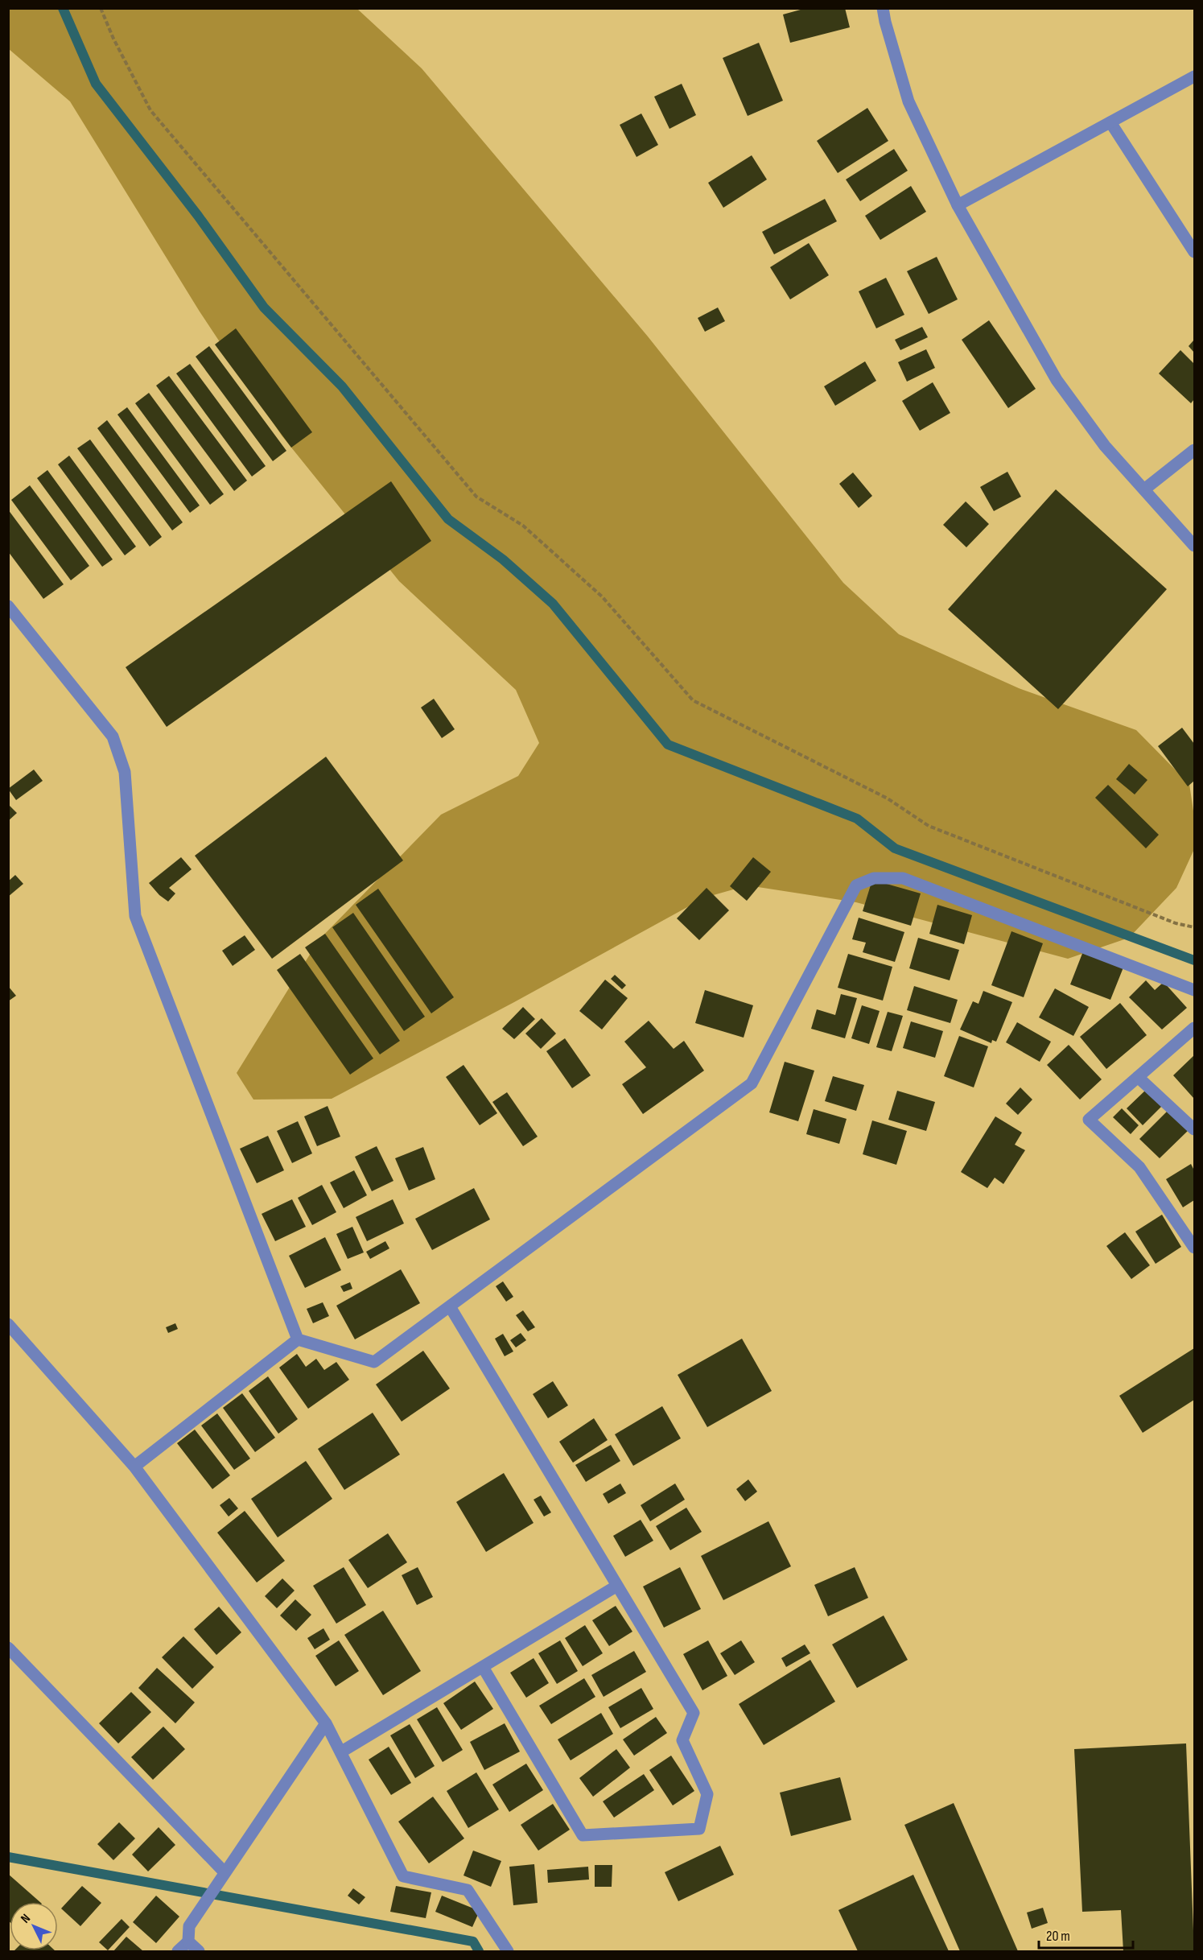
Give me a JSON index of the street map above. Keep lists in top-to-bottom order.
{
  "scale_bar": "20 m",
  "north": "top left"
}
